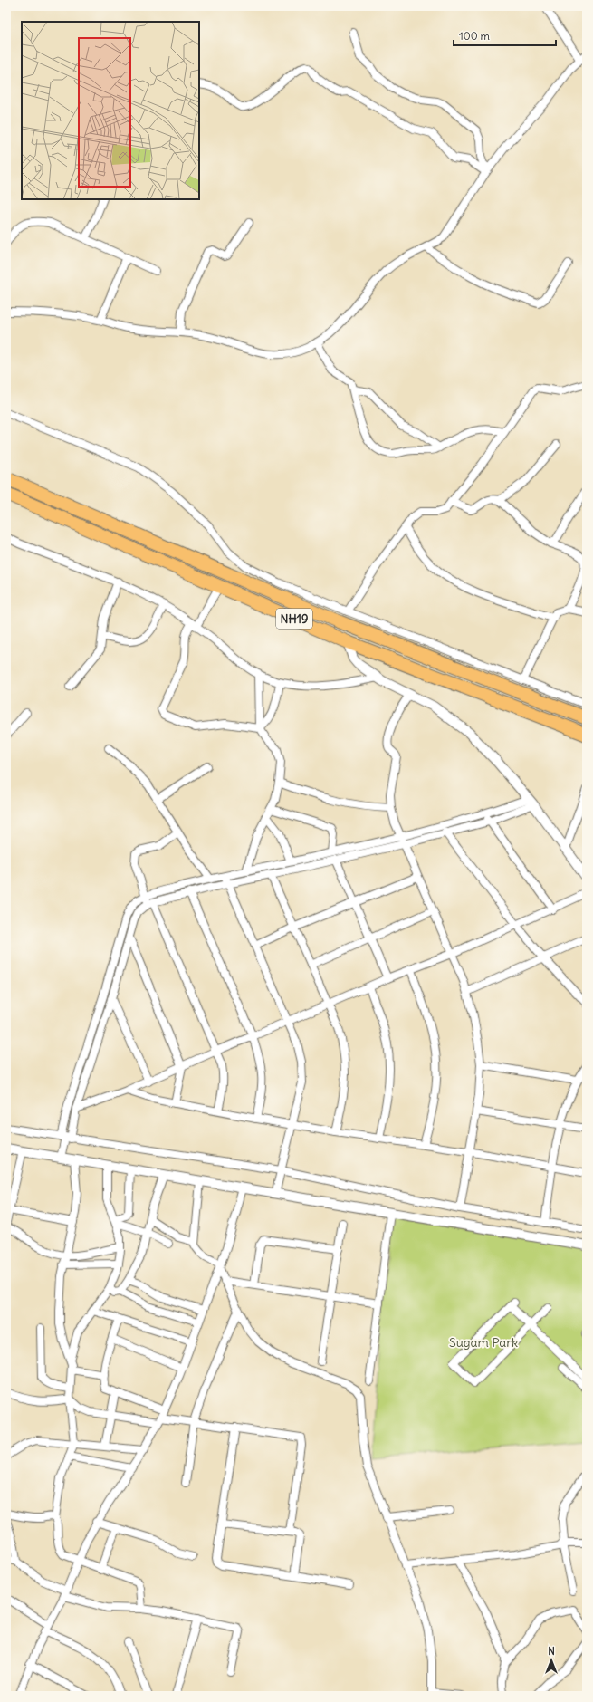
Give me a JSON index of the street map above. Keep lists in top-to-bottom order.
{
  "streets": {
    "highway": ["NH19"]
  },
  "parks": ["Sugam Park"],
  "scale_bar": "100 m",
  "north": "top"
}
